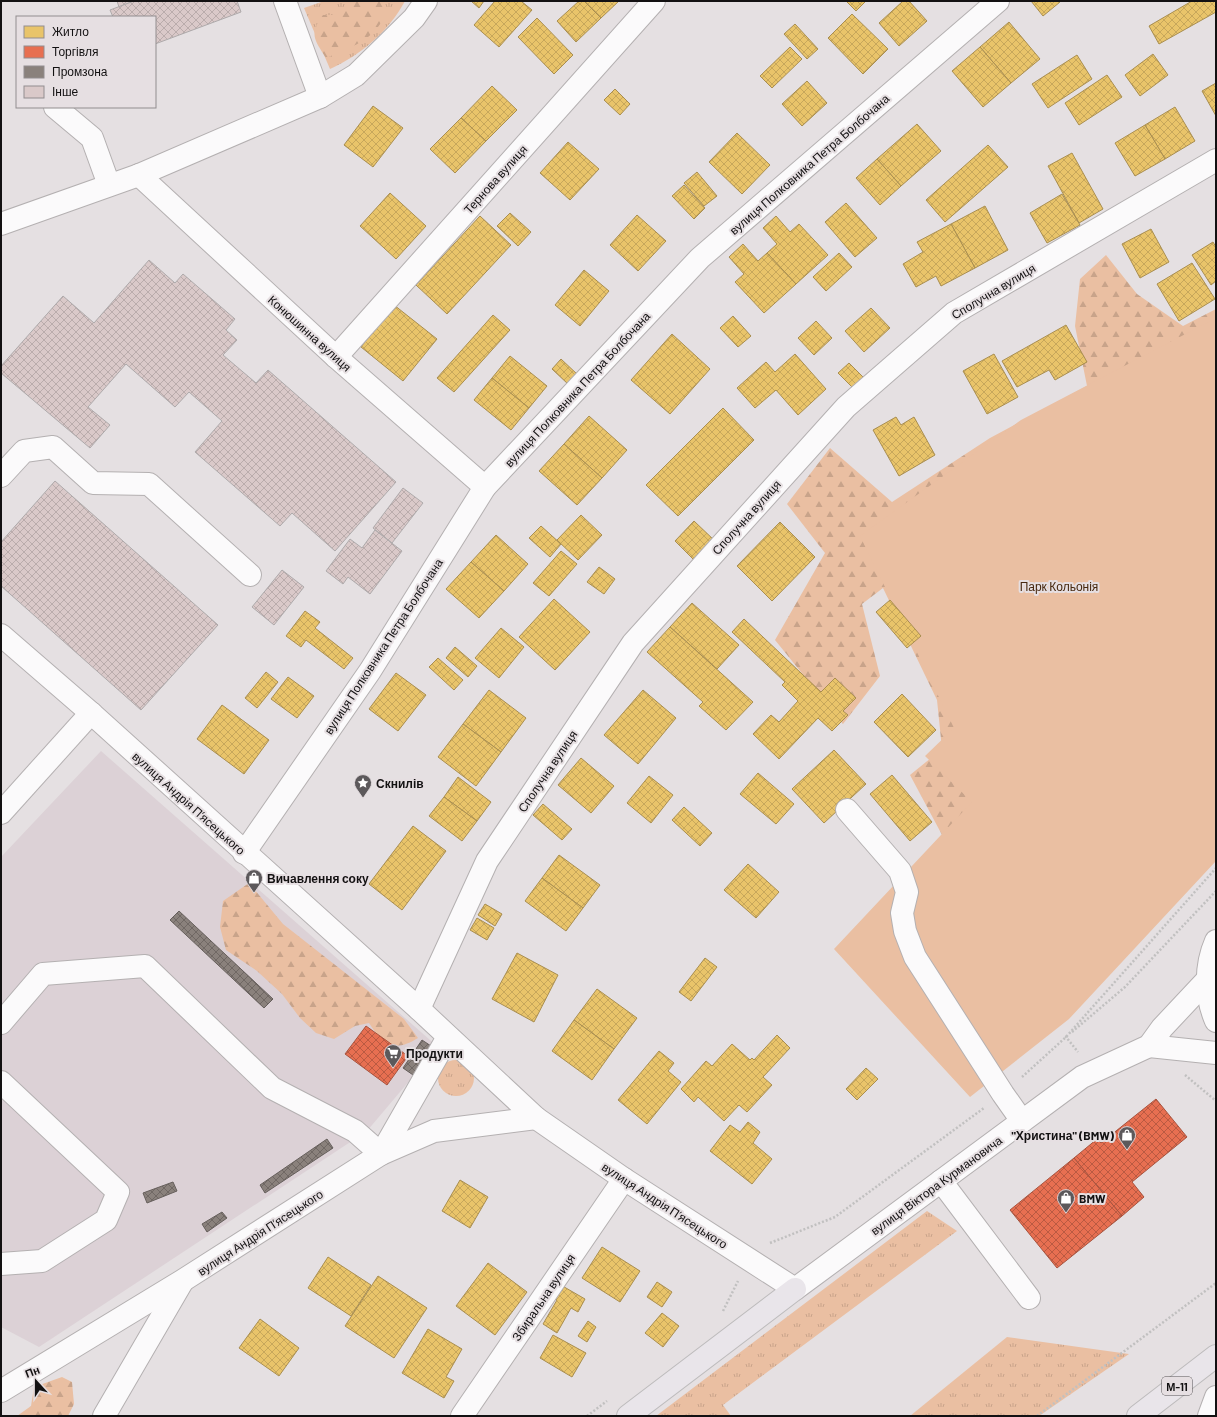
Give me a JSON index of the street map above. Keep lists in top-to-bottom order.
{
  "streets": {
    "main road": ["М-11"],
    "street": [
      "вулиця Полковника Петра Болбочана",
      "Тернова вулиця",
      "Сполучна вулиця",
      "Конюшинна вулиця",
      "вулиця Андрія Пʼясецького",
      "вулиця Віктора Курмановича",
      "Збиральна вулиця"
    ]
  },
  "crossings": [
    ["вулиця Полковника Петра Болбочана", "Конюшинна вулиця"],
    ["вулиця Полковника Петра Болбочана", "вулиця Андрія Пʼясецького"],
    ["Тернова вулиця", "Конюшинна вулиця"],
    ["Сполучна вулиця", "вулиця Андрія Пʼясецького"],
    ["вулиця Андрія Пʼясецького", "вулиця Віктора Курмановича"],
    ["вулиця Андрія Пʼясецького", "Збиральна вулиця"]
  ],
  "parks": ["Парк Кольонія"],
  "places": {
    "place": ["Скнилів"],
    "shop": ["Вичавлення соку", "\"Христина\" (BMW)", "BMW"],
    "supermarket": ["Продукти"]
  },
  "legend": [
    "Житло",
    "Торгівля",
    "Промзона",
    "Інше"
  ],
  "north": "top"
}
